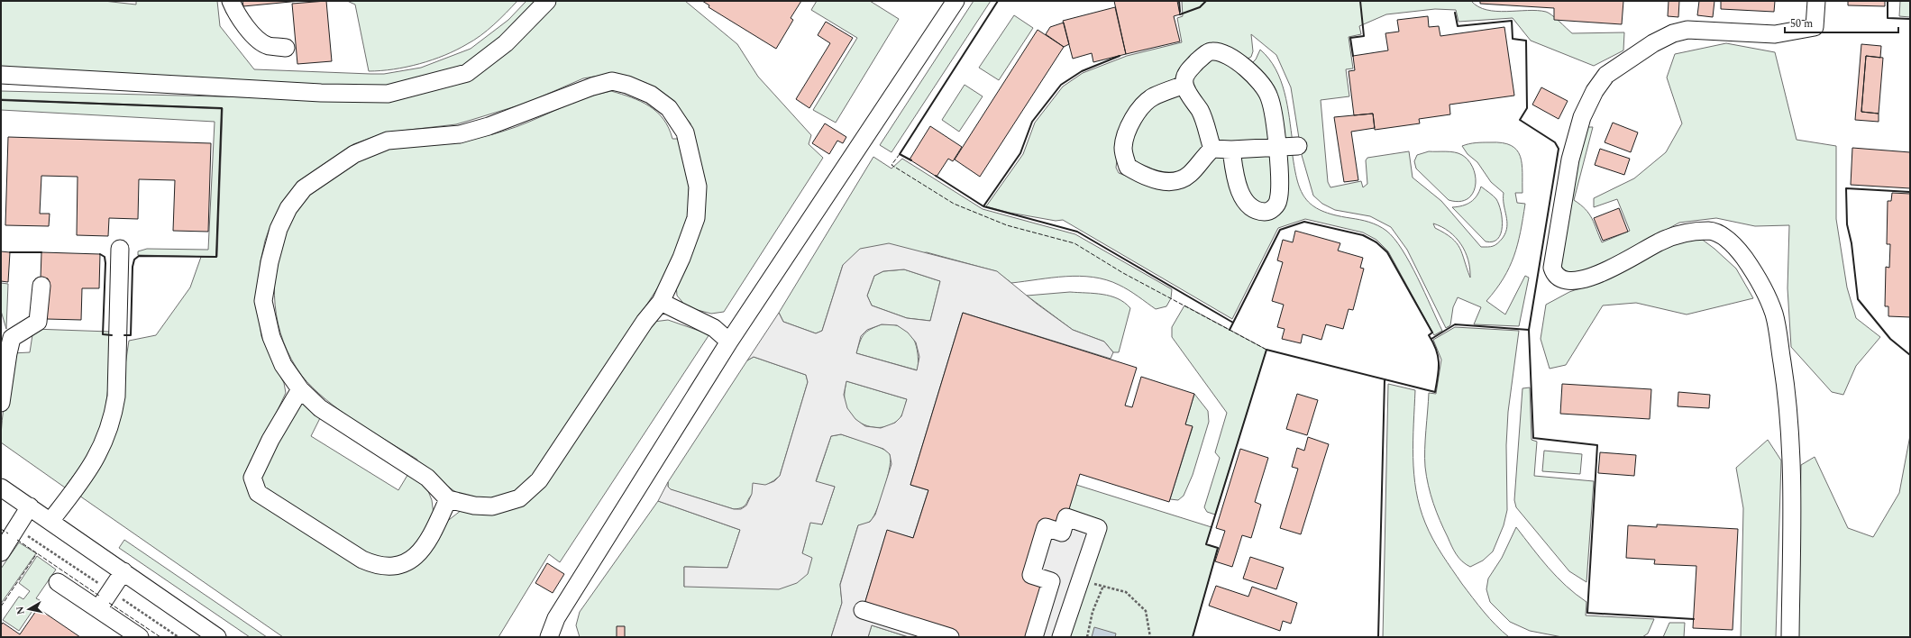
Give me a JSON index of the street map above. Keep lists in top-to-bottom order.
{
  "scale_bar": "50 m",
  "north": "left"
}
